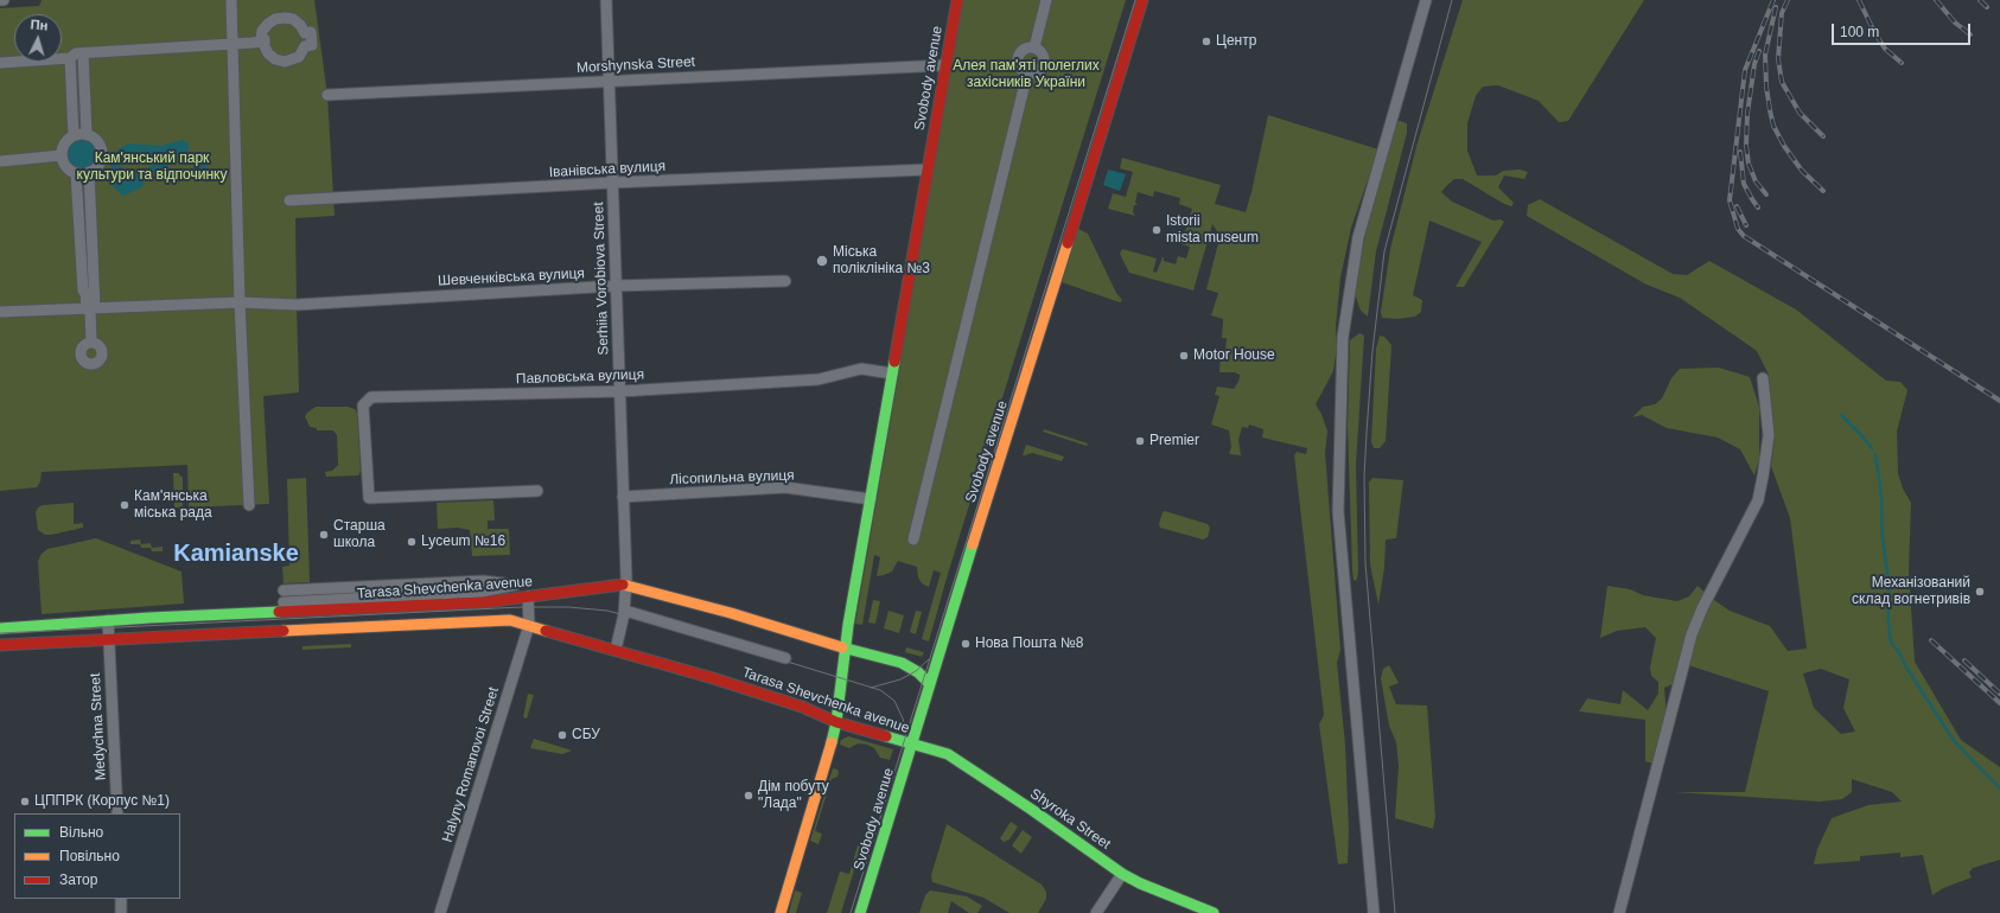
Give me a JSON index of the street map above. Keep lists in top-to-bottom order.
{
  "streets": {
    "main road": ["Svobody avenue", "Tarasa Shevchenka avenue", "Shyroka Street"],
    "street": [
      "Morshynska Street",
      "Іванівська вулиця",
      "Шевченківська вулиця",
      "Serhiia Vorobiova Street",
      "Павловська вулиця",
      "Лісопильна вулиця",
      "Medychna Street",
      "Halyny Romanovoi Street"
    ]
  },
  "crossings": [
    ["Morshynska Street", "Svobody avenue"],
    ["Morshynska Street", "Serhiia Vorobiova Street"],
    ["Svobody avenue", "Іванівська вулиця"],
    ["Svobody avenue", "Павловська вулиця"],
    ["Svobody avenue", "Лісопильна вулиця"],
    ["Svobody avenue", "Tarasa Shevchenka avenue"],
    ["Svobody avenue", "Shyroka Street"],
    ["Іванівська вулиця", "Serhiia Vorobiova Street"],
    ["Шевченківська вулиця", "Serhiia Vorobiova Street"],
    ["Serhiia Vorobiova Street", "Павловська вулиця"],
    ["Serhiia Vorobiova Street", "Лісопильна вулиця"],
    ["Serhiia Vorobiova Street", "Tarasa Shevchenka avenue"],
    ["Tarasa Shevchenka avenue", "Medychna Street"],
    ["Tarasa Shevchenka avenue", "Halyny Romanovoi Street"],
    ["Tarasa Shevchenka avenue", "Shyroka Street"]
  ],
  "districts": ["Kamianske"],
  "parks": ["Алея пам'яті полеглих захісників України", "Кам'янський парк культури та відпочинку"],
  "places": [
    "Центр",
    "Istorii mista museum",
    "Міська поліклініка №3",
    "Motor House",
    "Premier",
    "Кам'янська міська рада",
    "Старша школа",
    "Lyceum №16",
    "Механізований склад вогнетривів",
    "Нова Пошта №8",
    "СБУ",
    "Дім побуту \"Лада\"",
    "ЦППРК (Корпус №1)"
  ],
  "legend": ["Вільно", "Повільно", "Затор"],
  "scale_bar": "100 m",
  "north": "top"
}
